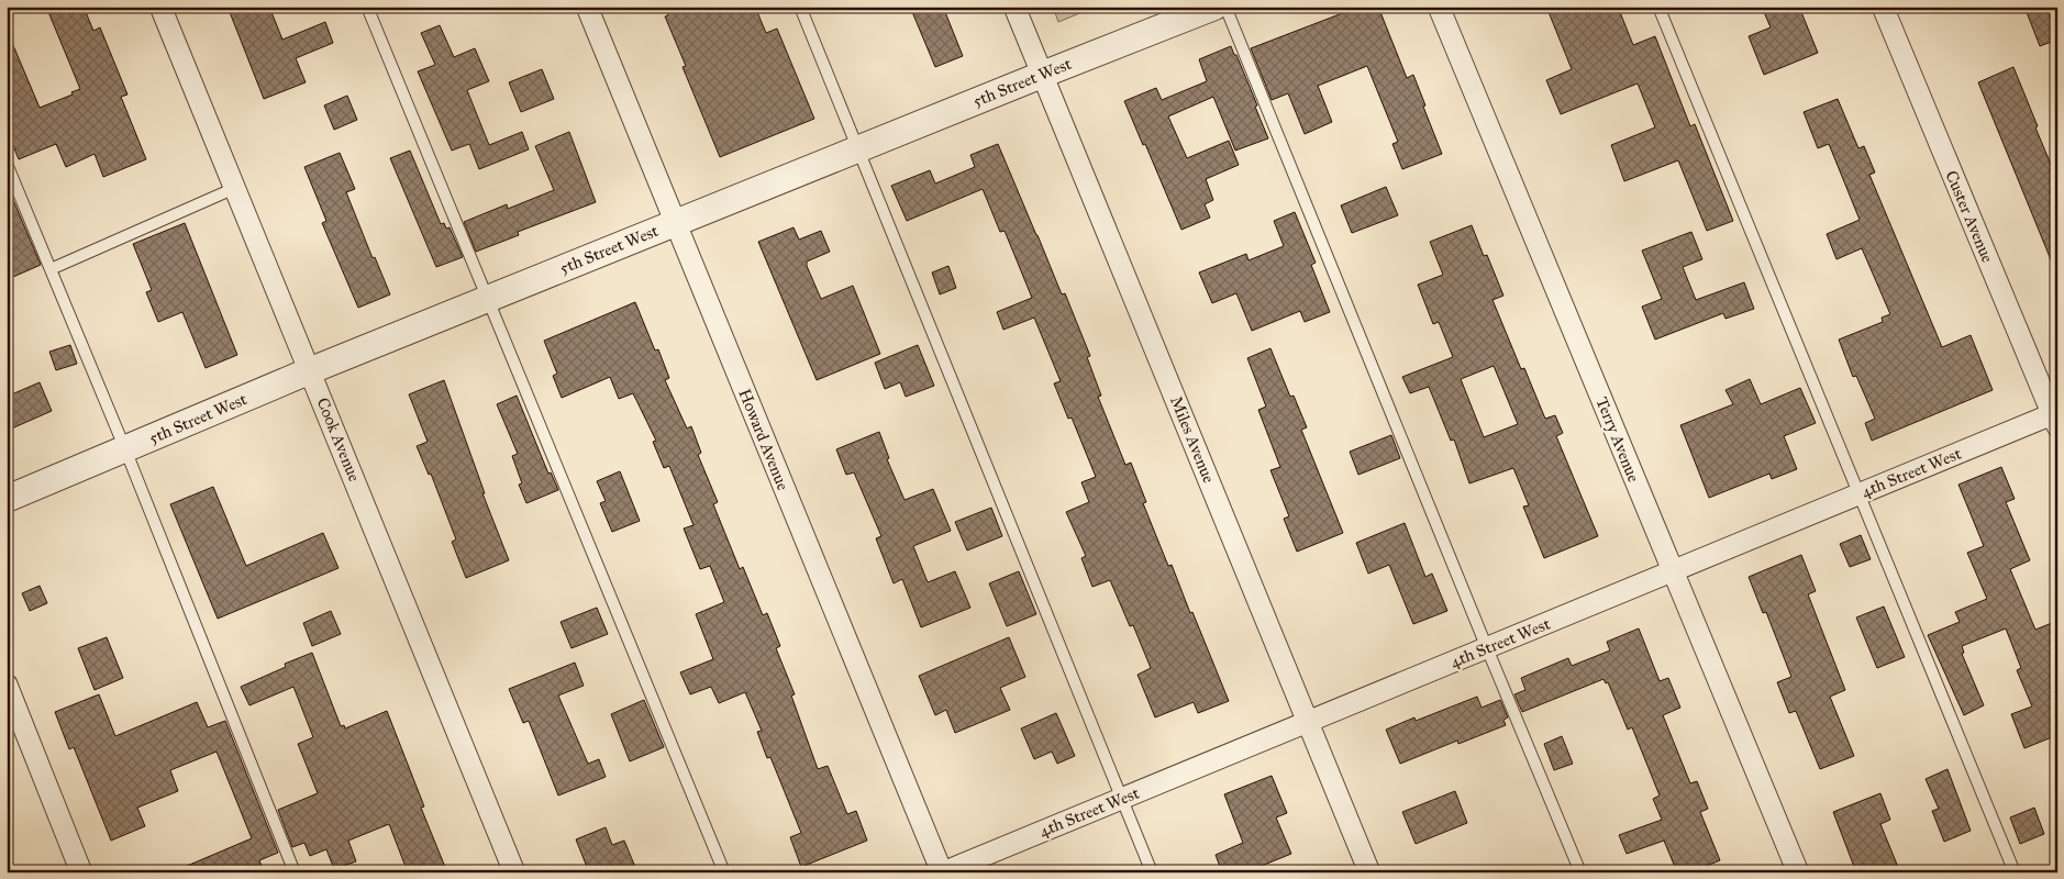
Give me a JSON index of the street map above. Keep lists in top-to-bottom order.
{
  "streets": {
    "street": [
      "5th Street West",
      "Custer Avenue",
      "Cook Avenue",
      "Howard Avenue",
      "Miles Avenue",
      "Terry Avenue",
      "4th Street West"
    ]
  },
  "crossings": [
    ["5th Street West", "Cook Avenue"],
    ["5th Street West", "Howard Avenue"],
    ["5th Street West", "Miles Avenue"],
    ["Custer Avenue", "4th Street West"],
    ["Howard Avenue", "4th Street West"],
    ["Miles Avenue", "4th Street West"],
    ["Terry Avenue", "4th Street West"]
  ]
}
